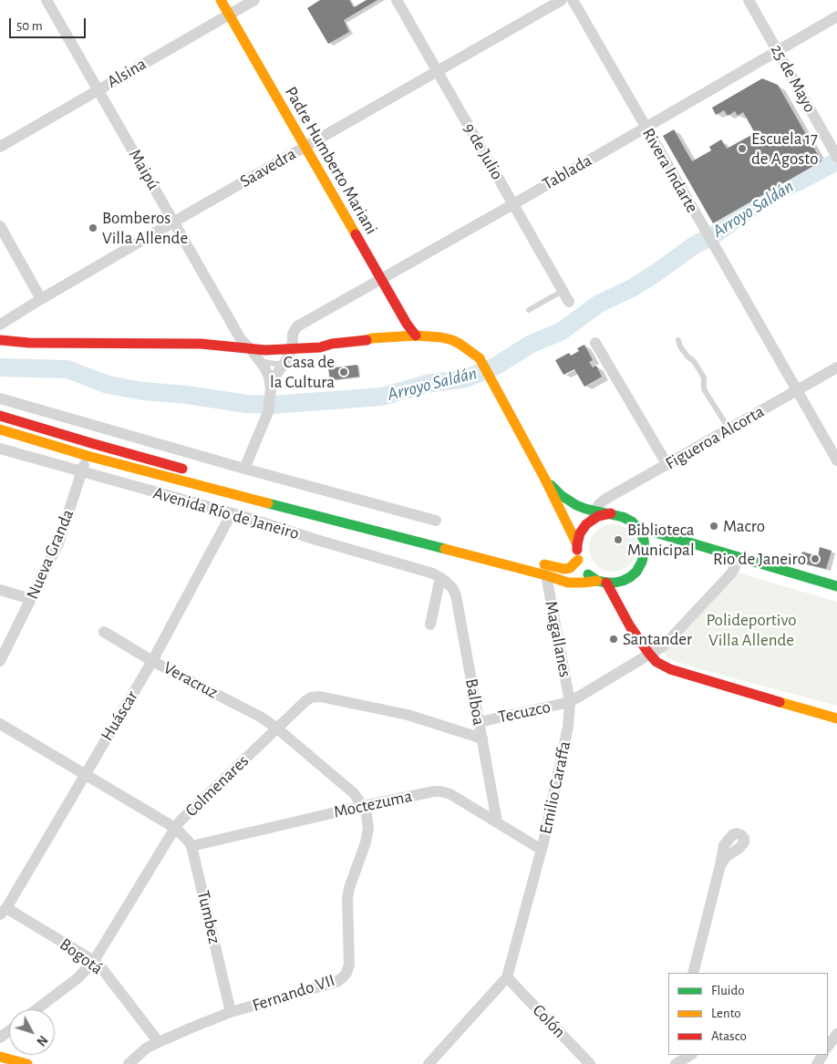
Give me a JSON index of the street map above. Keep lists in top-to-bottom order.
{
  "streets": {
    "main road": ["Padre Humberto Mariani"],
    "street": [
      "Alsina",
      "25 de Mayo",
      "9 de Julio",
      "Saavedra",
      "Maipú",
      "Rivera Indarte",
      "Tablada",
      "Figueroa Alcorta",
      "Avenida Río de Janeiro",
      "Nueva Granda",
      "Magallanes",
      "Veracruz",
      "Balboa",
      "Tecuzco",
      "Huáscar",
      "Colmenares",
      "Emilio Caraffa",
      "Moctezuma",
      "Tumbez",
      "Bogotá",
      "Fernando VII",
      "Colón"
    ]
  },
  "crossings": [
    ["Alsina", "Padre Humberto Mariani"],
    ["Alsina", "Maipú"],
    ["25 de Mayo", "Tablada"],
    ["9 de Julio", "Saavedra"],
    ["9 de Julio", "Tablada"],
    ["Padre Humberto Mariani", "Saavedra"],
    ["Padre Humberto Mariani", "Tablada"],
    ["Saavedra", "Maipú"],
    ["Rivera Indarte", "Tablada"],
    ["Rivera Indarte", "Figueroa Alcorta"],
    ["Avenida Río de Janeiro", "Nueva Granda"],
    ["Avenida Río de Janeiro", "Balboa"],
    ["Avenida Río de Janeiro", "Huáscar"],
    ["Magallanes", "Tecuzco"],
    ["Magallanes", "Emilio Caraffa"],
    ["Veracruz", "Huáscar"],
    ["Veracruz", "Colmenares"],
    ["Veracruz", "Fernando VII"],
    ["Balboa", "Tecuzco"],
    ["Balboa", "Colmenares"],
    ["Balboa", "Moctezuma"],
    ["Tecuzco", "Emilio Caraffa"],
    ["Huáscar", "Bogotá"],
    ["Colmenares", "Tumbez"],
    ["Colmenares", "Bogotá"],
    ["Colmenares", "Fernando VII"],
    ["Emilio Caraffa", "Moctezuma"],
    ["Emilio Caraffa", "Colón"],
    ["Moctezuma", "Tumbez"],
    ["Moctezuma", "Fernando VII"],
    ["Tumbez", "Fernando VII"],
    ["Bogotá", "Fernando VII"]
  ],
  "water": ["Arroyo Saldán"],
  "parks": ["Polideportivo Villa Allende"],
  "places": [
    "Escuela 17 de Agosto",
    "Bomberos Villa Allende",
    "Casa de la Cultura",
    "Macro",
    "Biblioteca Municipal",
    "Rio de Janeiro",
    "Santander"
  ],
  "legend": ["Fluido", "Lento", "Atasco"],
  "scale_bar": "50 m",
  "north": "bottom right"
}
